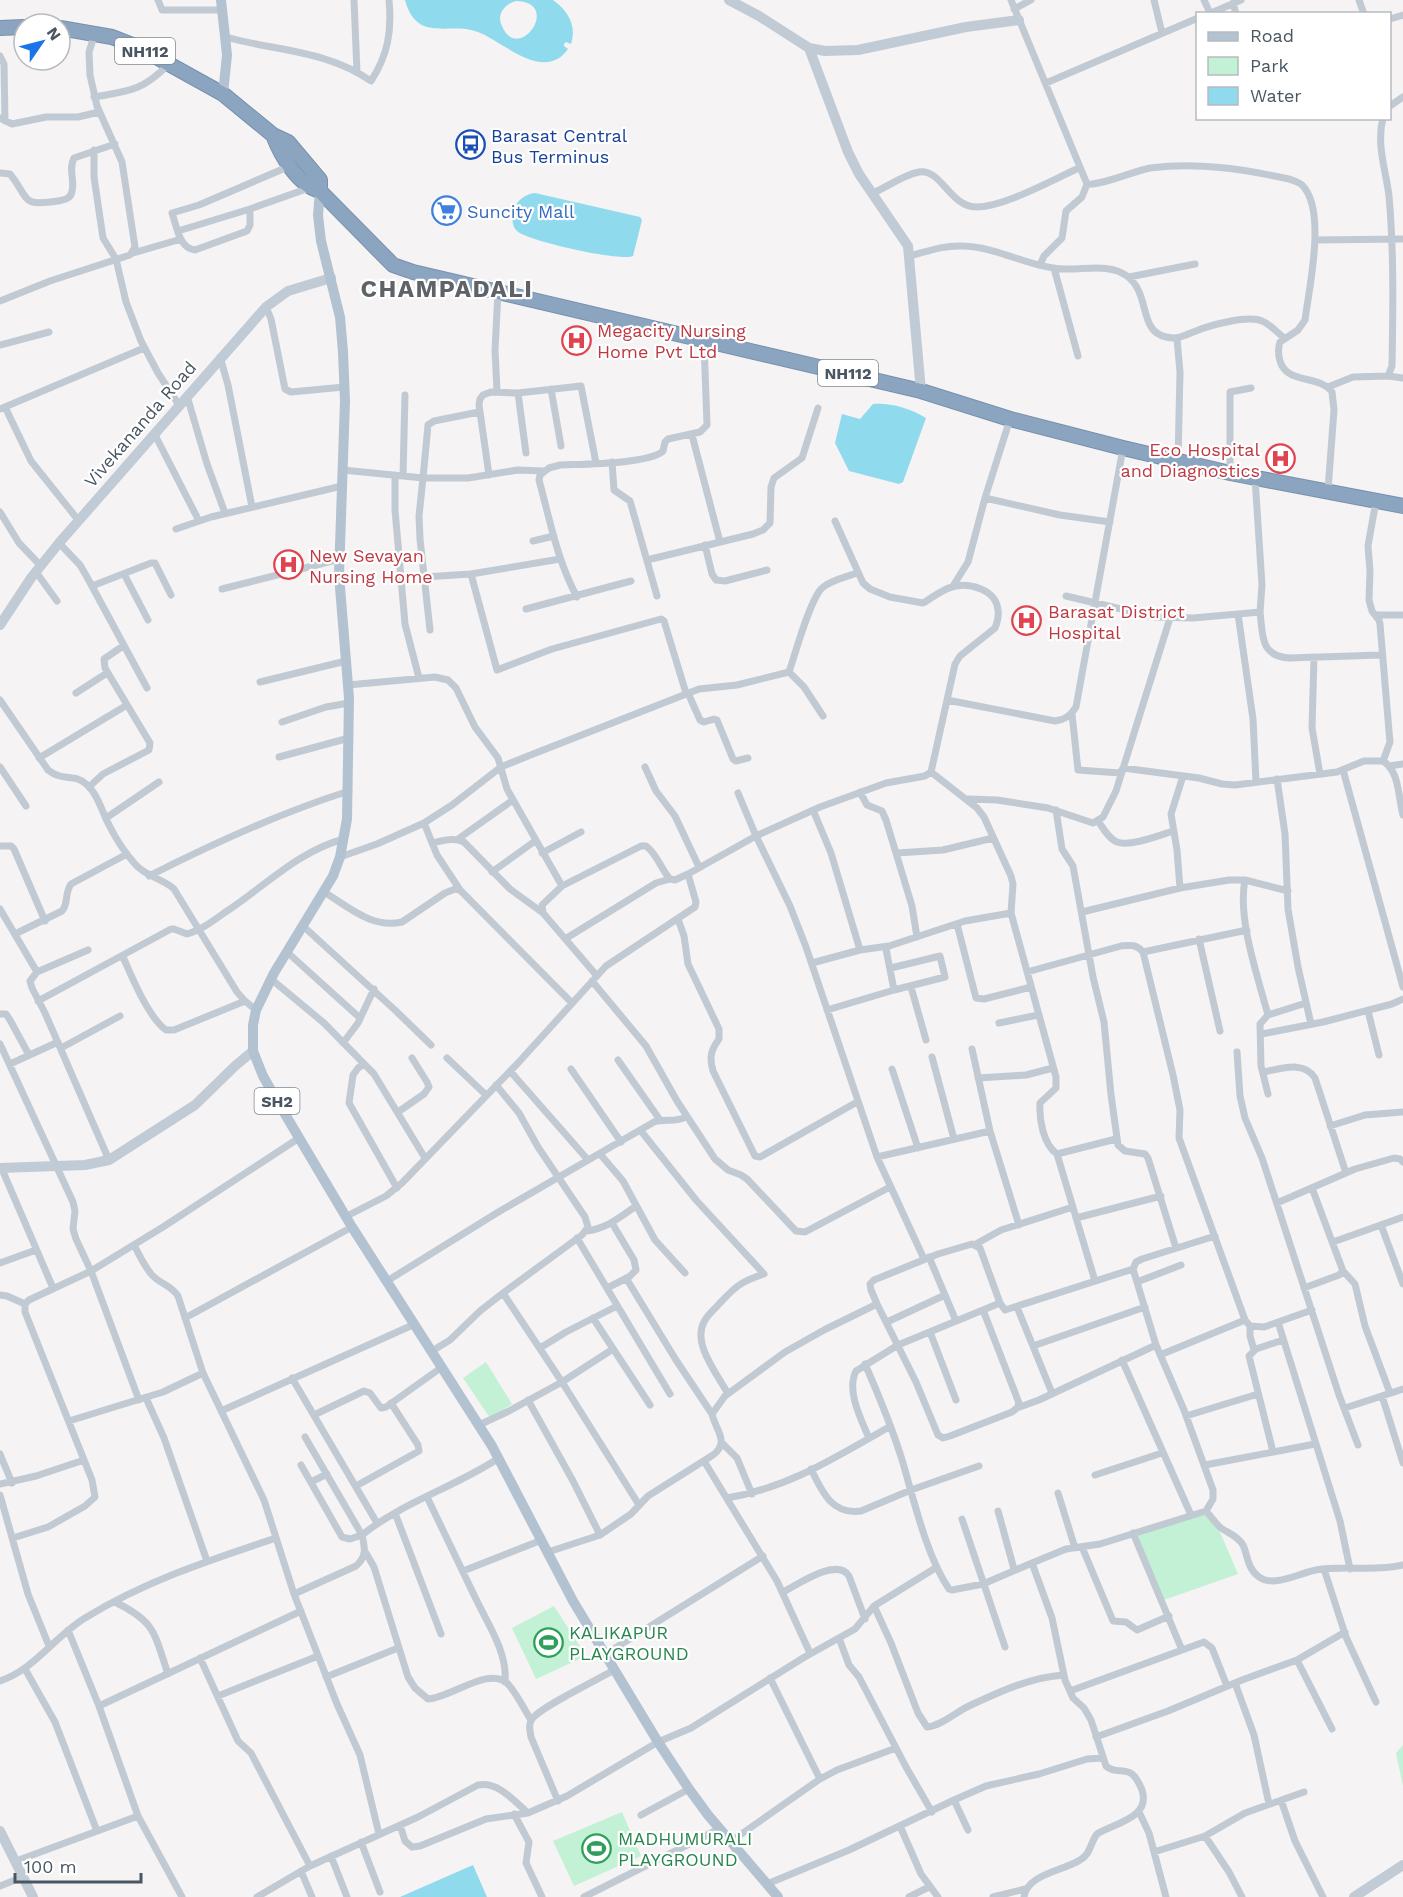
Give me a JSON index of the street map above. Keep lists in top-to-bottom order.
{
  "streets": {
    "highway": ["NH112"],
    "main road": ["SH2"],
    "street": ["Vivekananda Road"]
  },
  "crossings": [
    ["NH112", "SH2"],
    ["Vivekananda Road", "SH2"]
  ],
  "districts": ["CHAMPADALI"],
  "places": {
    "bus stop": ["Barasat Central Bus Terminus"],
    "supermarket": ["Suncity Mall"],
    "hospital": [
      "Megacity Nursing Home Pvt Ltd",
      "Eco Hospital and Diagnostics",
      "New Sevayan Nursing Home",
      "Barasat District Hospital"
    ],
    "sports": ["KALIKAPUR PLAYGROUND", "MADHUMURALI PLAYGROUND"]
  },
  "legend": ["Road", "Park", "Water"],
  "scale_bar": "100 m",
  "north": "top right"
}
